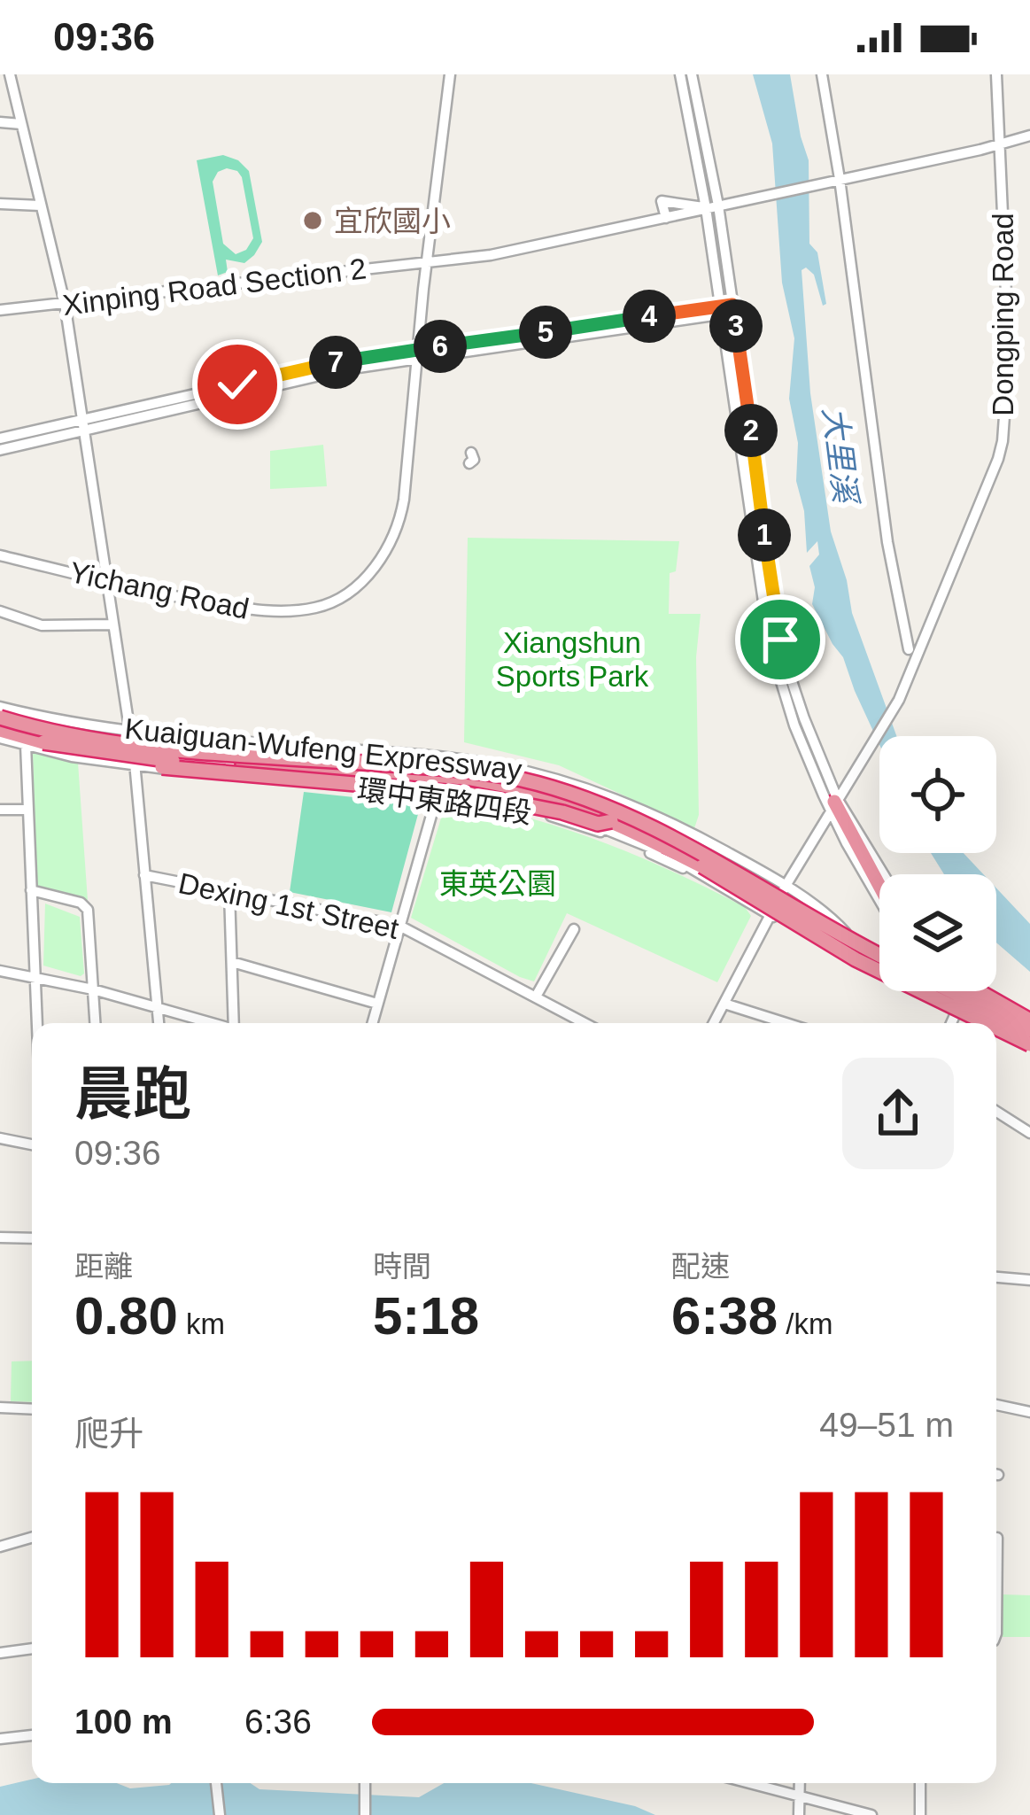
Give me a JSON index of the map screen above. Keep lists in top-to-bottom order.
{
  "streets": {
    "highway": ["Kuaiguan-Wufeng Expressway"],
    "street": [
      "Xinping Road Section 2",
      "Dongping Road",
      "Yichang Road",
      "環中東路四段",
      "Dexing 1st Street"
    ]
  },
  "crossings": [
    ["Xinping Road Section 2", "Yichang Road"]
  ],
  "water": ["大里溪"],
  "parks": ["Xiangshun Sports Park", "東英公園"],
  "places": ["宜欣國小"],
  "page": {
    "status": "09:36",
    "pins": [
      "4",
      "3",
      "5",
      "6",
      "7",
      "2",
      "1"
    ],
    "heading": ["晨跑", "09:36"],
    "stats": [
      ["距離", "0.80 km"],
      ["時間", "5:18"],
      ["配速", "6:38 /km"]
    ],
    "chart": ["爬升", "49–51 m"],
    "list": [
      {
        "name": "100 m",
        "note": "6:36"
      }
    ]
  }
}
